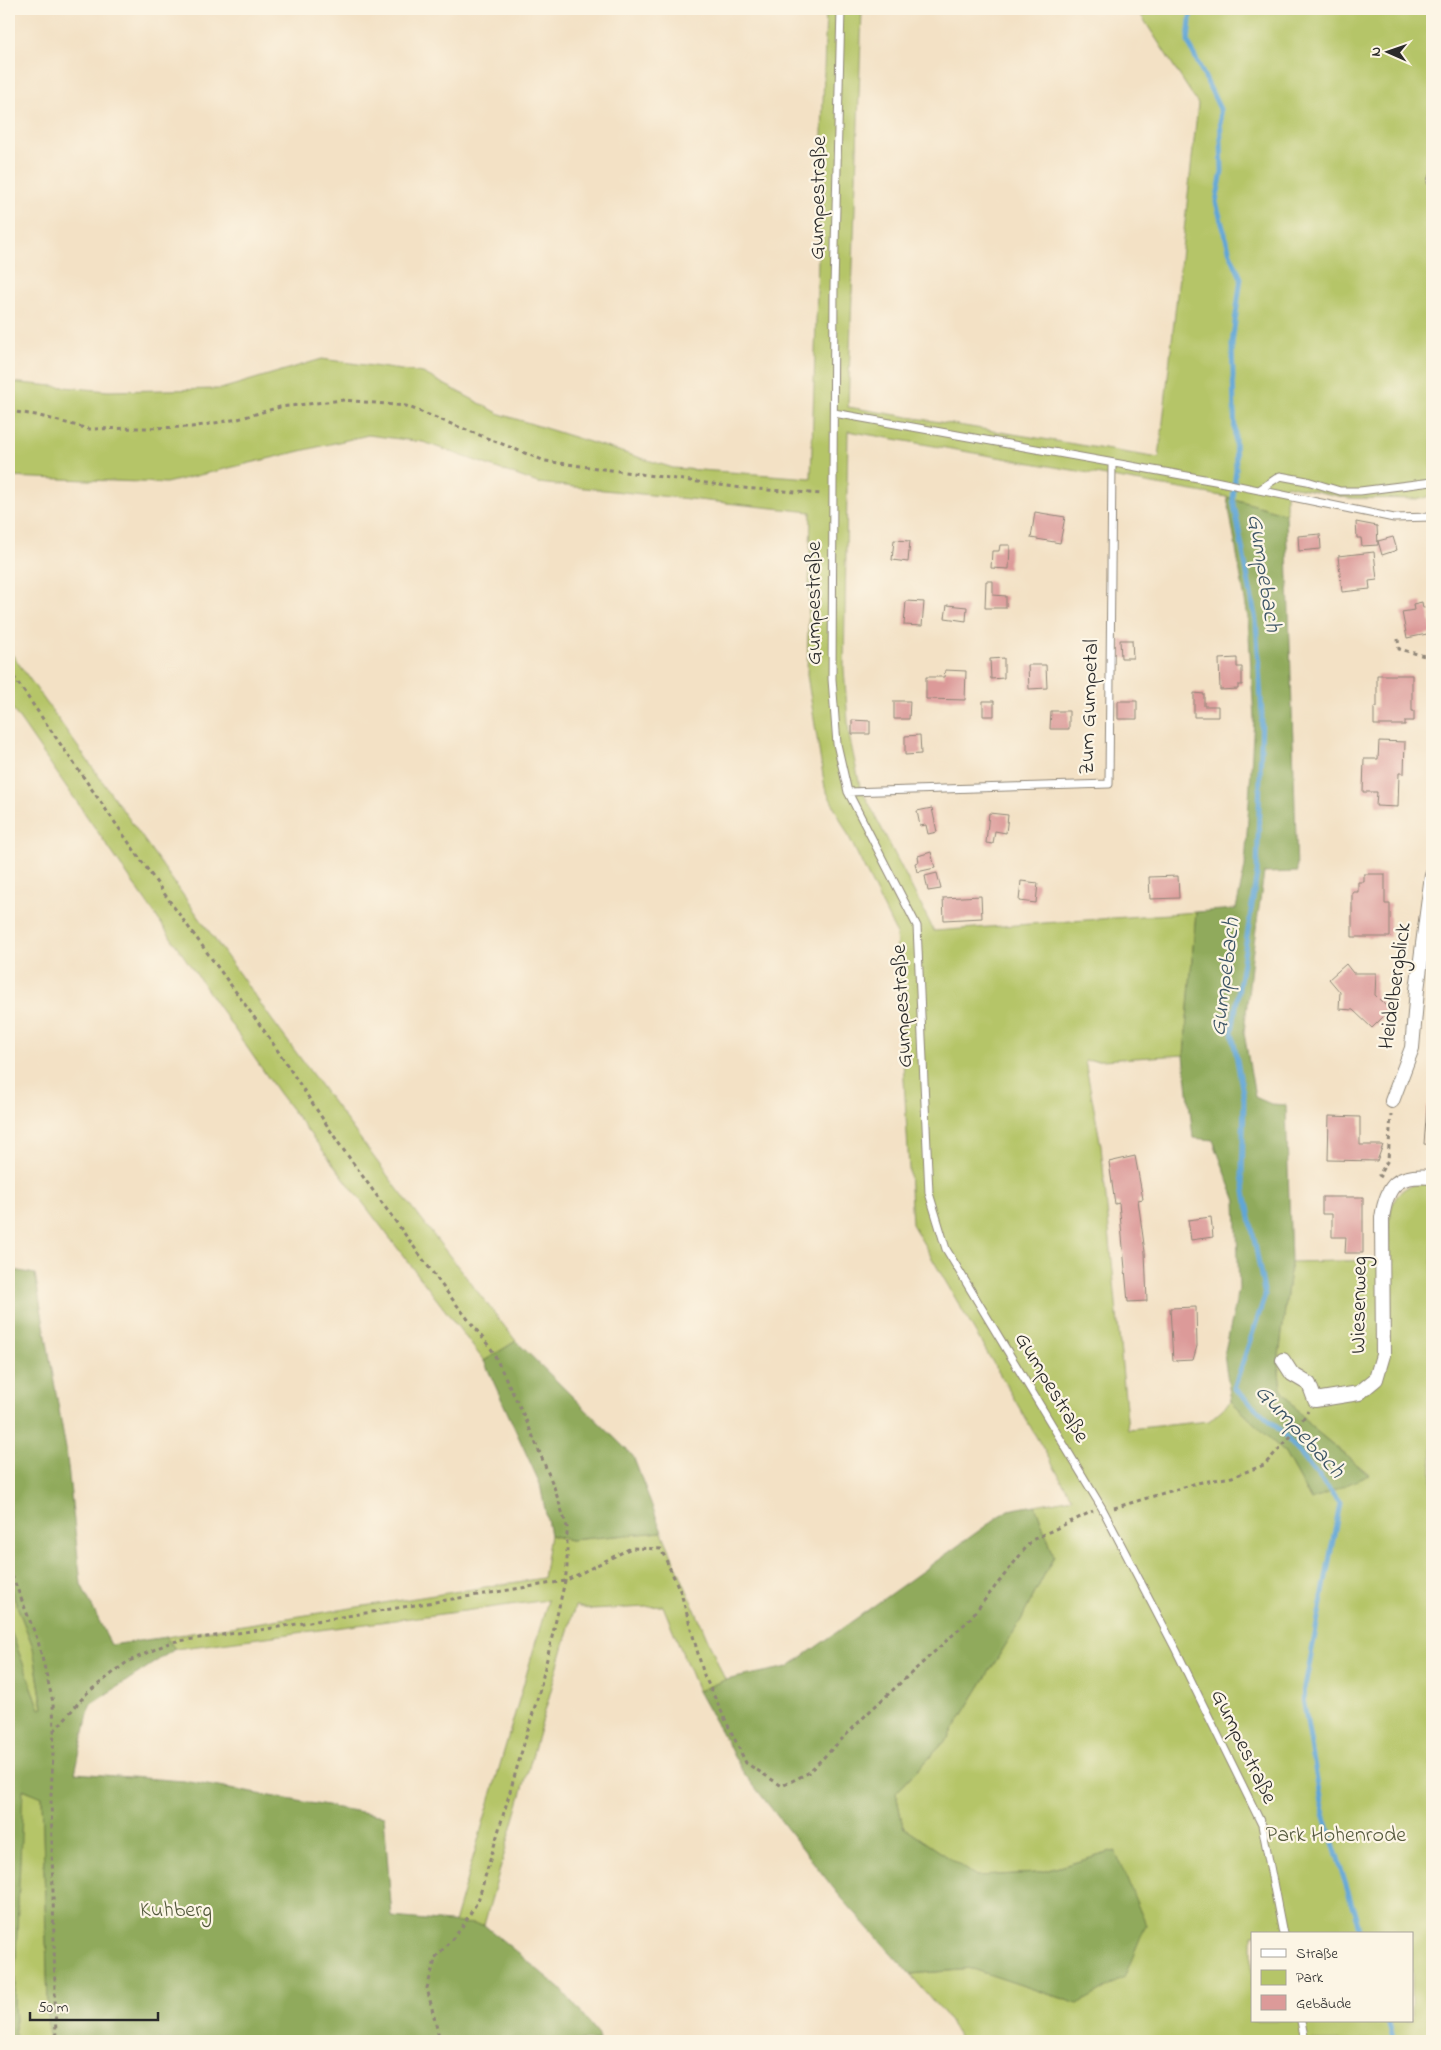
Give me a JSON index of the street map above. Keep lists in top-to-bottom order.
{
  "streets": {
    "street": ["Heidelbergblick", "Wiesenweg"],
    "lane": ["Gumpestraße", "Zum Gumpetal"]
  },
  "crossings": [
    ["Gumpestraße", "Zum Gumpetal"]
  ],
  "water": ["Gumpebach"],
  "parks": ["Park Hohenrode", "Kuhberg"],
  "legend": ["Straße", "Park", "Gebäude"],
  "scale_bar": "50 m",
  "north": "left"
}
